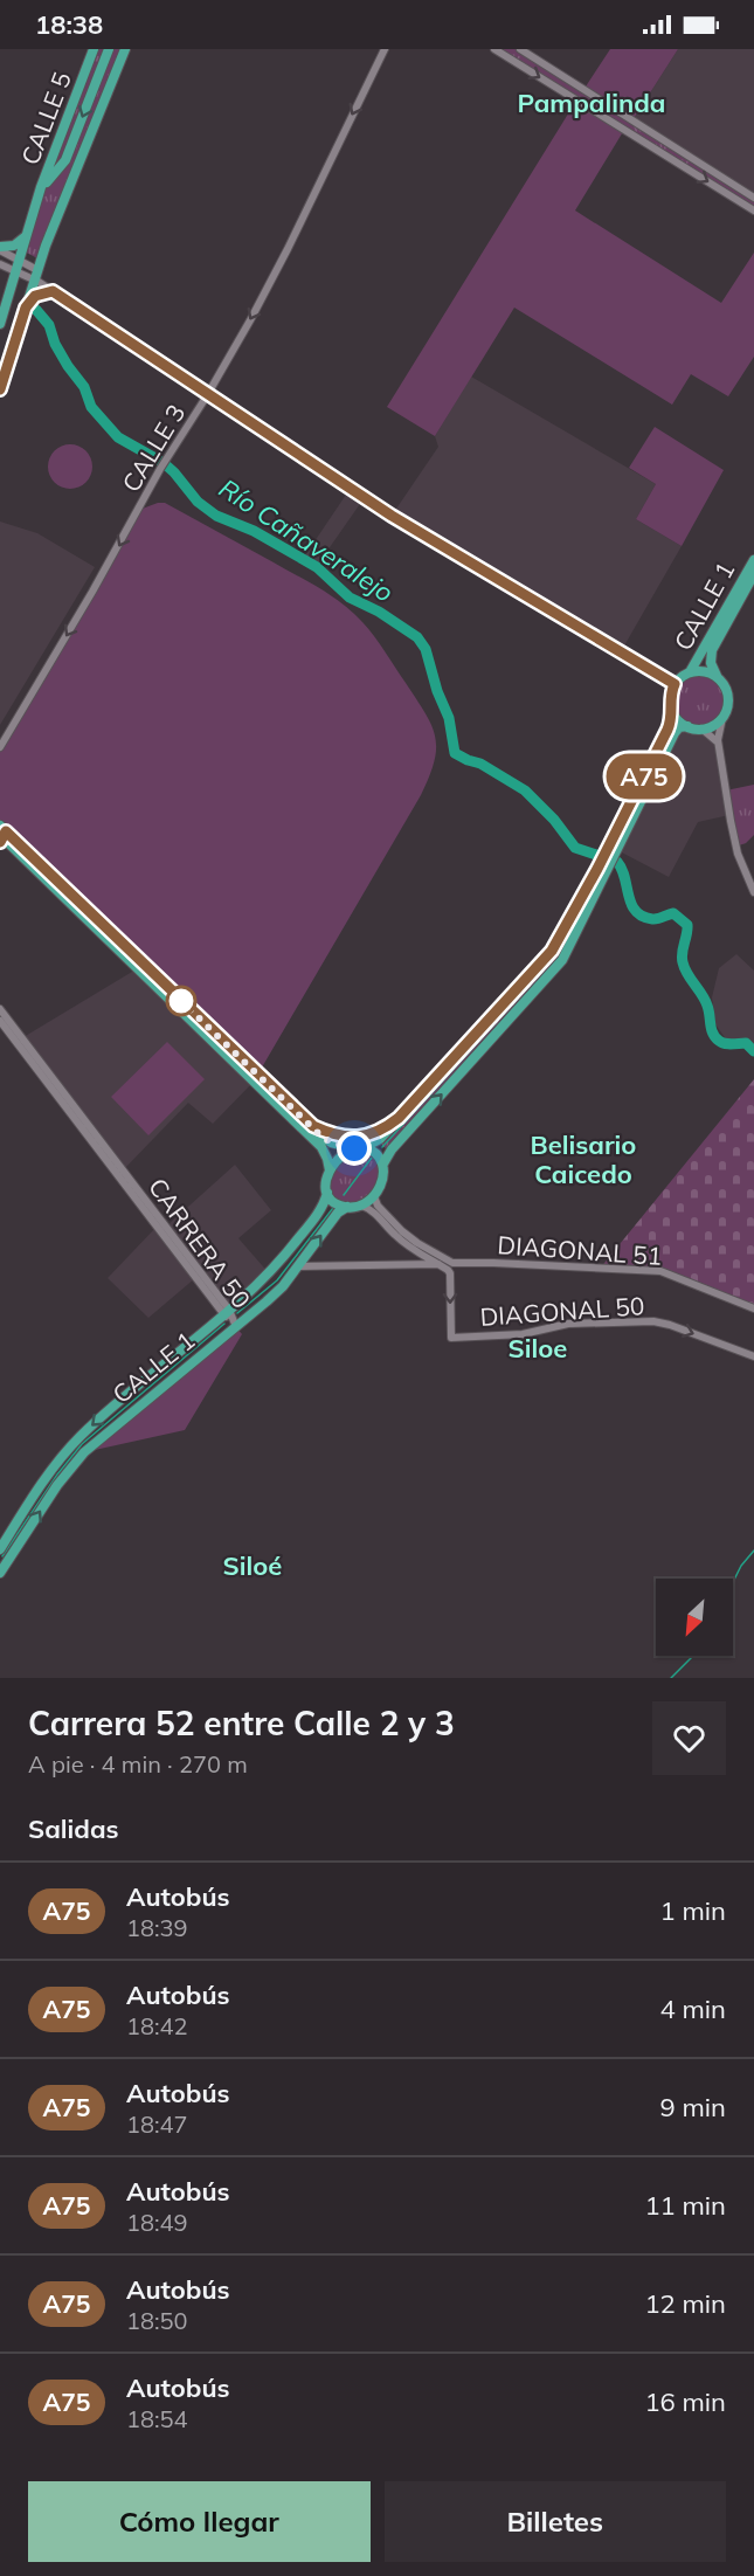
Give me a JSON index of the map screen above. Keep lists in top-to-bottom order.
{
  "streets": {
    "main road": ["CALLE 5", "CALLE 1"],
    "street": [
      "CALLE 3",
      "CARRERA 50",
      "DIAGONAL 51",
      "DIAGONAL 50"
    ]
  },
  "crossings": [
    ["CALLE 1", "CARRERA 50"],
    ["CALLE 1", "DIAGONAL 51"],
    ["DIAGONAL 51", "DIAGONAL 50"]
  ],
  "one_way": ["CALLE 3", "DIAGONAL 50"],
  "districts": [
    "Pampalinda",
    "Belisario Caicedo",
    "Siloe",
    "Siloé"
  ],
  "water": ["Río Cañaveralejo"],
  "lines": ["bus line A75"],
  "north": "bottom left",
  "page": {
    "status": "18:38",
    "on_map": "A75",
    "heading": [
      ["Carrera 52 entre Calle 2 y 3", "A pie · 4 min · 270 m"],
      "Salidas"
    ],
    "list": [
      {
        "mark": "A75",
        "name": "Autobús",
        "note": "18:39",
        "value": "1 min"
      },
      {
        "mark": "A75",
        "name": "Autobús",
        "note": "18:42",
        "value": "4 min"
      },
      {
        "mark": "A75",
        "name": "Autobús",
        "note": "18:47",
        "value": "9 min"
      },
      {
        "mark": "A75",
        "name": "Autobús",
        "note": "18:49",
        "value": "11 min"
      },
      {
        "mark": "A75",
        "name": "Autobús",
        "note": "18:50",
        "value": "12 min"
      },
      {
        "mark": "A75",
        "name": "Autobús",
        "note": "18:54",
        "value": "16 min"
      }
    ],
    "buttons": ["Cómo llegar", "Billetes"]
  }
}
